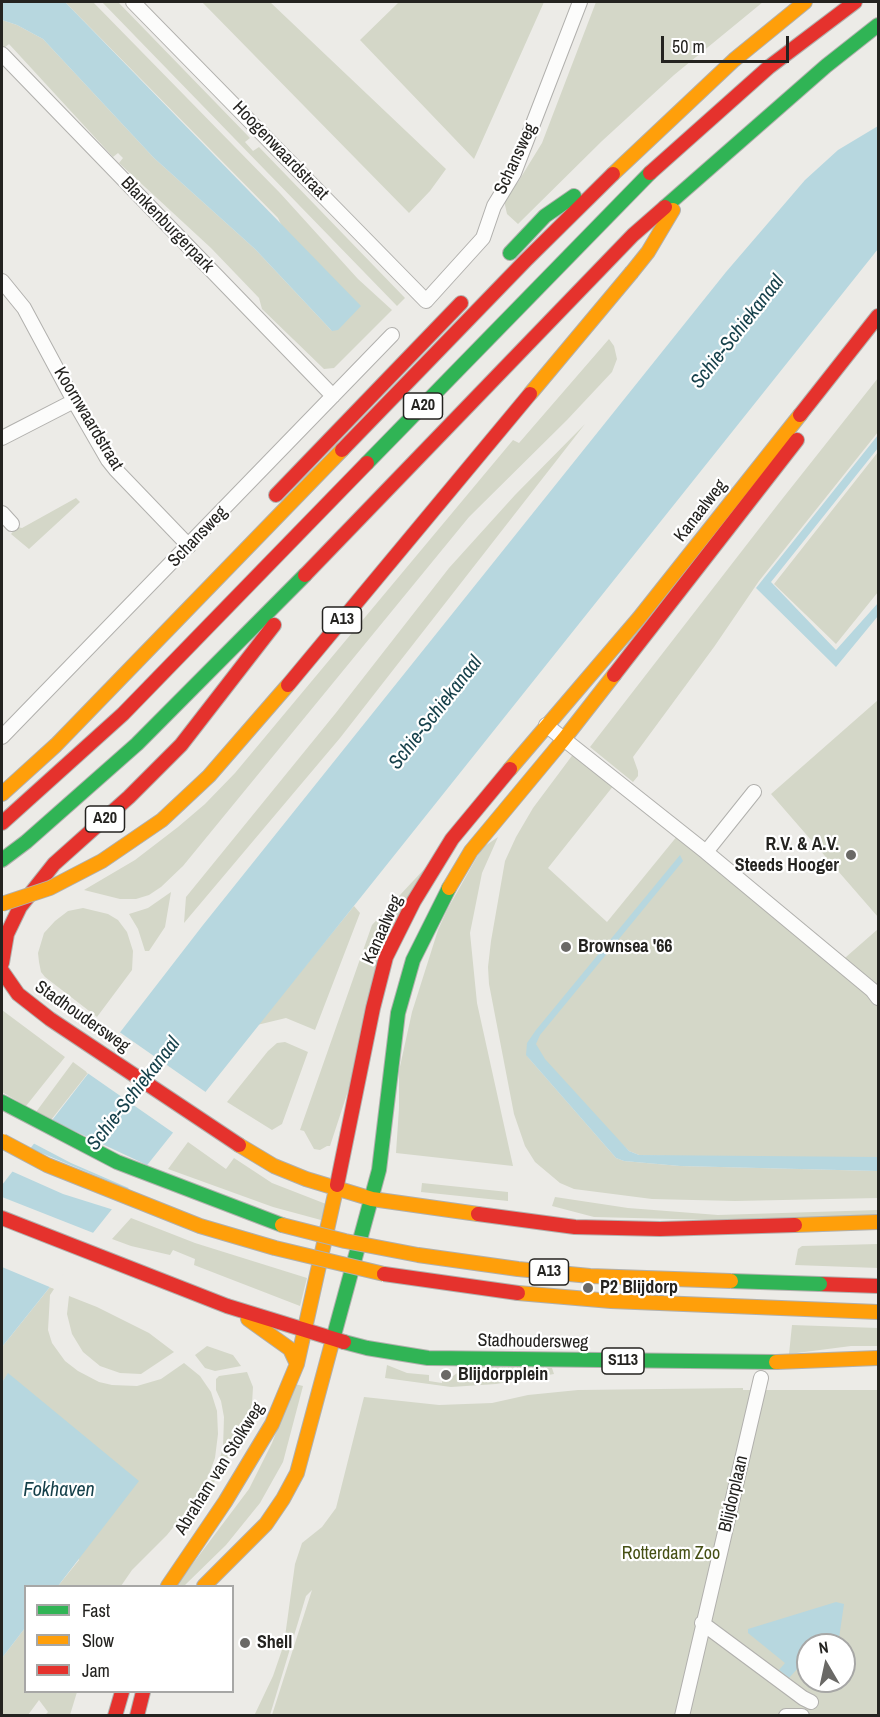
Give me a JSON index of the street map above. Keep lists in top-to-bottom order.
{
  "streets": {
    "main road": [
      "A20",
      "Kanaalweg",
      "A13",
      "Stadhoudersweg",
      "S113",
      "Abraham van Stolkweg"
    ],
    "street": [
      "Hoogenwaardstraat",
      "Schansweg",
      "Blankenburgerpark",
      "Koornwaardstraat",
      "Blijdorplaan"
    ]
  },
  "crossings": [
    ["Hoogenwaardstraat", "Schansweg"],
    ["Schansweg", "Blankenburgerpark"],
    ["Schansweg", "Koornwaardstraat"],
    ["A20", "A13"],
    ["Kanaalweg", "Stadhoudersweg"],
    ["Stadhoudersweg", "Abraham van Stolkweg"]
  ],
  "water": ["Schie-Schiekanaal", "Fokhaven"],
  "parks": ["Rotterdam Zoo"],
  "places": [
    "R.V. & A.V. Steeds Hooger",
    "Brownsea '66",
    "P2 Blijdorp",
    "Blijdorpplein",
    "Shell"
  ],
  "legend": ["Fast", "Slow", "Jam"],
  "scale_bar": "50 m",
  "north": "top"
}
